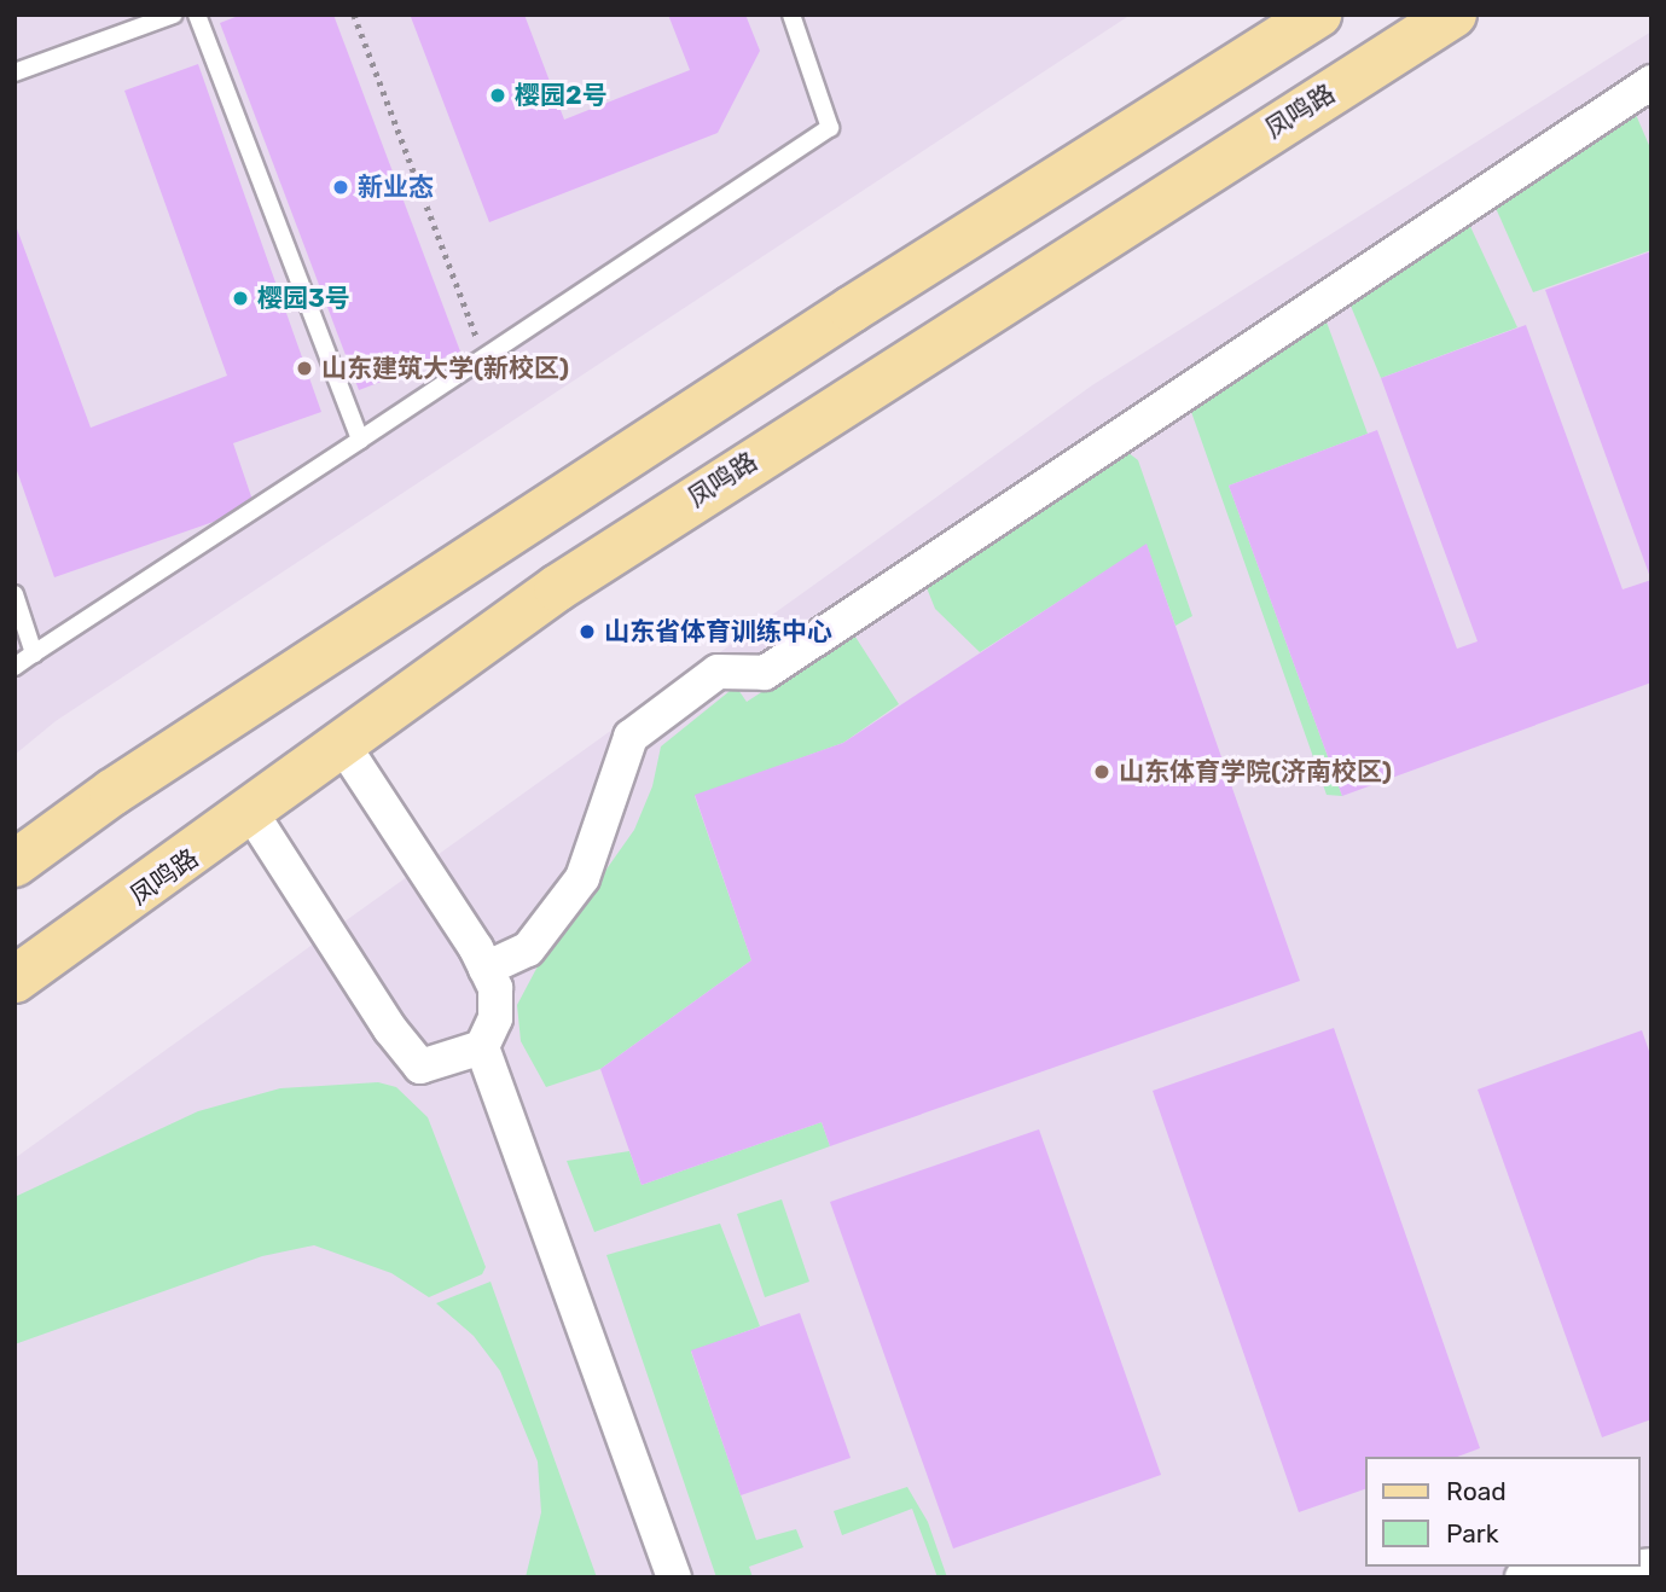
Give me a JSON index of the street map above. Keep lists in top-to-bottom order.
{
  "streets": {
    "main road": ["凤鸣路"]
  },
  "places": [
    "樱园2号",
    "新业态",
    "樱园3号",
    "山东建筑大学(新校区)",
    "山东省体育训练中心",
    "山东体育学院(济南校区)"
  ],
  "legend": ["Road", "Park"]
}
